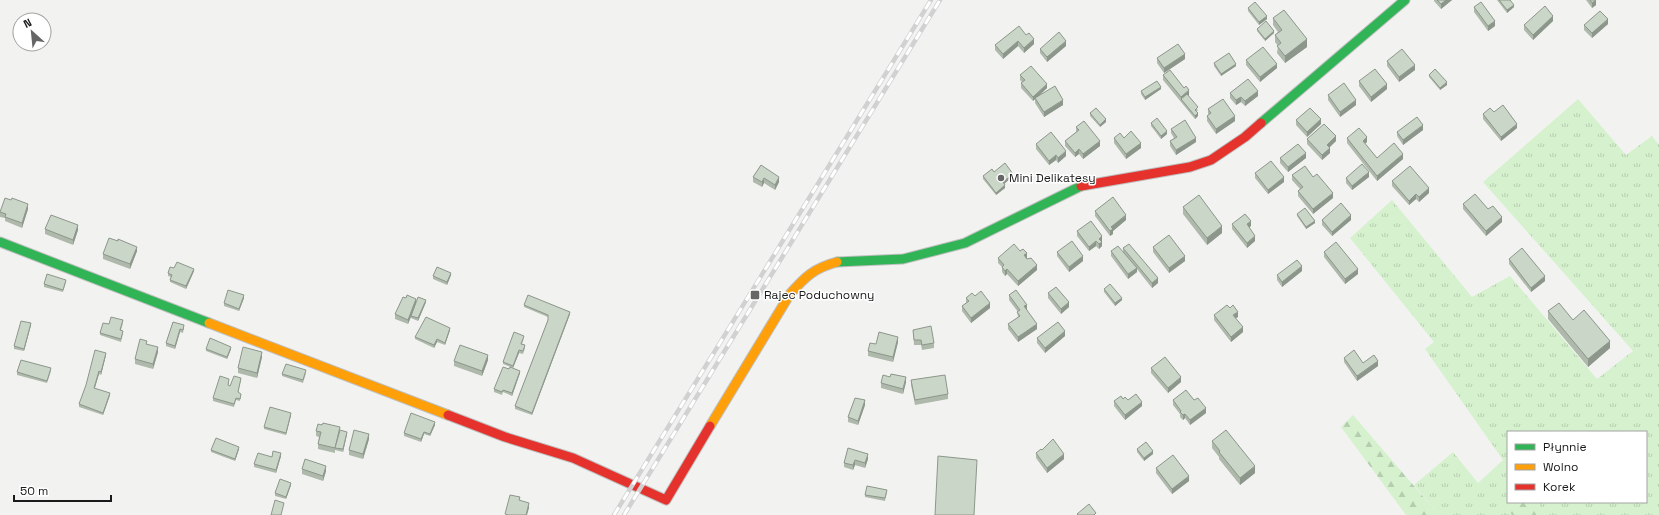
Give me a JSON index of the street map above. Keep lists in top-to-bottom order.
{
  "places": {
    "other": ["Mini Delikatesy"],
    "transit": ["Rajec Poduchowny"]
  },
  "legend": ["Płynnie", "Wolno", "Korek"],
  "scale_bar": "50 m",
  "north": "top left"
}
